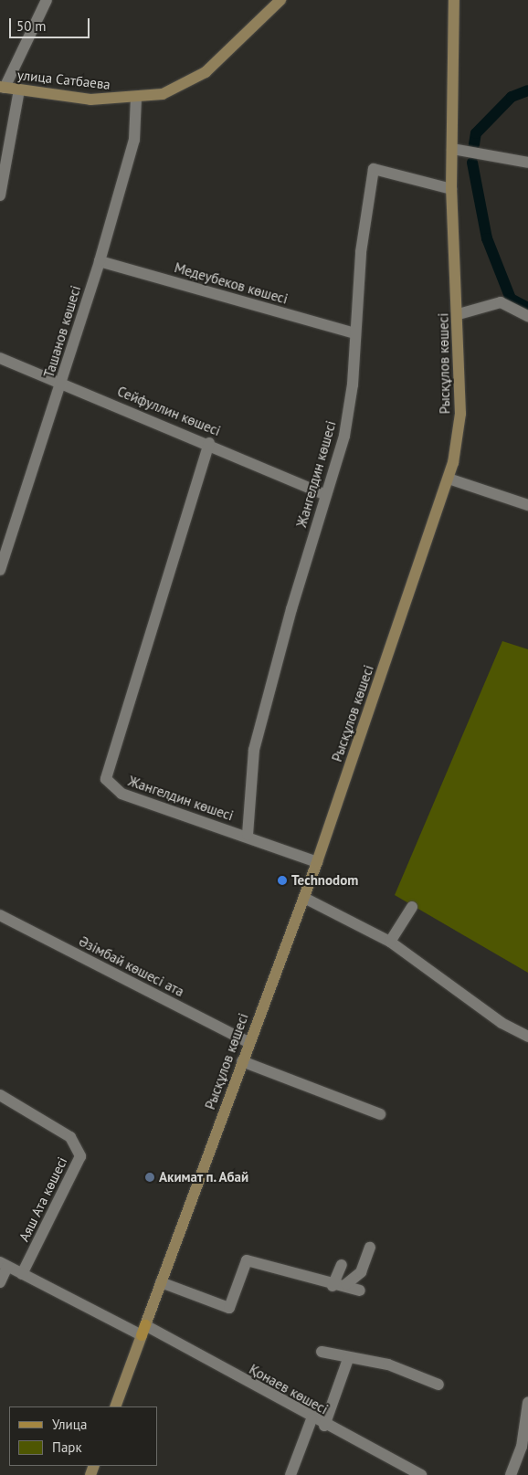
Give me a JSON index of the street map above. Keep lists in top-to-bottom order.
{
  "streets": {
    "main road": ["улица Сатбаева", "Рысқұлов көшесі"],
    "street": [
      "Медеубеков көшесі",
      "Ташанов көшесі",
      "Сейфуллин көшесі",
      "Жангелдин көшесі",
      "Әзімбай көшесі ата",
      "Аяш Ата көшесі",
      "Қонаев көшесі"
    ]
  },
  "crossings": [
    ["улица Сатбаева", "Ташанов көшесі"],
    ["Медеубеков көшесі", "Ташанов көшесі"],
    ["Медеубеков көшесі", "Жангелдин көшесі"],
    ["Ташанов көшесі", "Сейфуллин көшесі"],
    ["Рысқұлов көшесі", "Жангелдин көшесі"],
    ["Рысқұлов көшесі", "Әзімбай көшесі ата"],
    ["Рысқұлов көшесі", "Қонаев көшесі"],
    ["Сейфуллин көшесі", "Жангелдин көшесі"],
    ["Аяш Ата көшесі", "Қонаев көшесі"]
  ],
  "places": ["Technodom", "Акимат п. Абай"],
  "legend": ["Улица", "Парк"],
  "scale_bar": "50 m"
}
